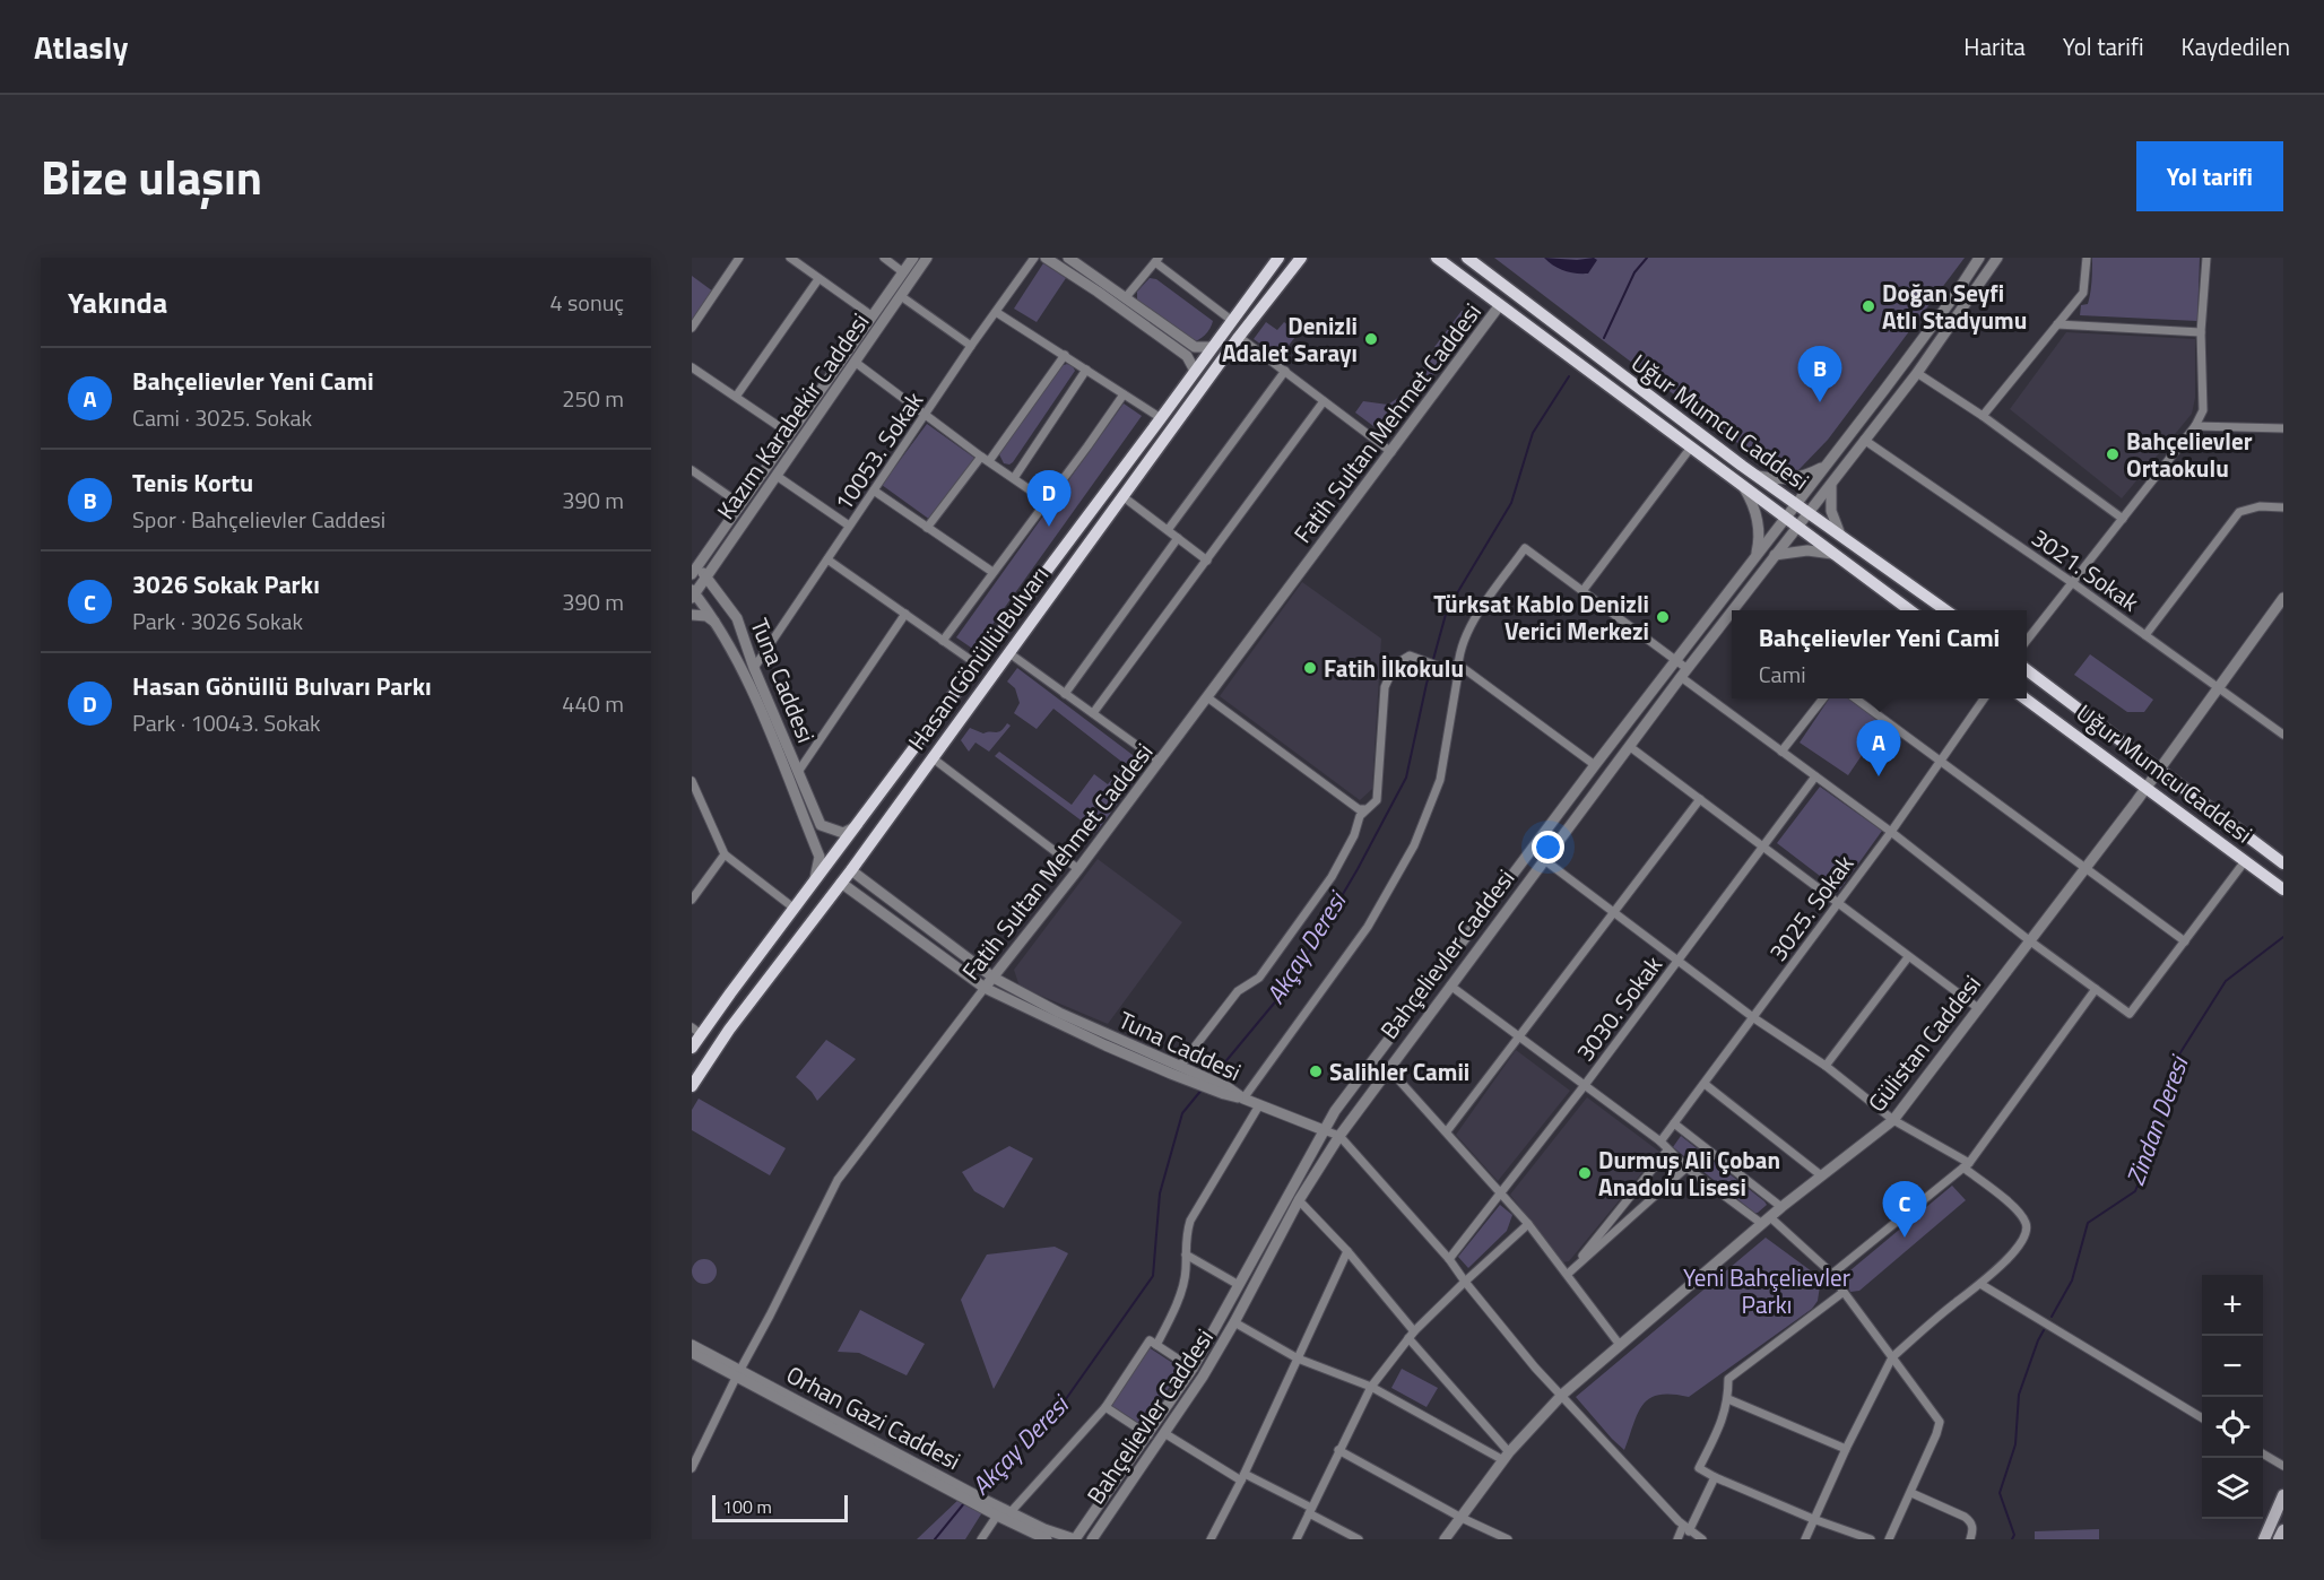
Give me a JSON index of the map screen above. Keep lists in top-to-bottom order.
{
  "streets": {
    "main road": ["Uğur Mumcu Caddesi", "Hasan Gönüllü Bulvarı"],
    "street": [
      "Kazım Karabekir Caddesi",
      "Fatih Sultan Mehmet Caddesi",
      "10053. Sokak",
      "3021. Sokak",
      "Tuna Caddesi",
      "3025. Sokak",
      "Bahçelievler Caddesi",
      "3030. Sokak",
      "Gülistan Caddesi",
      "Orhan Gazi Caddesi"
    ]
  },
  "crossings": [
    ["Kazım Karabekir Caddesi", "Tuna Caddesi"],
    ["Uğur Mumcu Caddesi", "Fatih Sultan Mehmet Caddesi"],
    ["Uğur Mumcu Caddesi", "Bahçelievler Caddesi"],
    ["Uğur Mumcu Caddesi", "Gülistan Caddesi"],
    ["Fatih Sultan Mehmet Caddesi", "Tuna Caddesi"],
    ["Fatih Sultan Mehmet Caddesi", "Orhan Gazi Caddesi"],
    ["10053. Sokak", "Tuna Caddesi"],
    ["3021. Sokak", "Bahçelievler Caddesi"],
    ["3021. Sokak", "Gülistan Caddesi"],
    ["Hasan Gönüllü Bulvarı", "Tuna Caddesi"],
    ["Tuna Caddesi", "Bahçelievler Caddesi"],
    ["Bahçelievler Caddesi", "Orhan Gazi Caddesi"]
  ],
  "water": ["Akçay Deresi", "Zindan Deresi"],
  "parks": ["Yeni Bahçelievler Parkı"],
  "places": [
    "Doğan Seyfi Atlı Stadyumu",
    "Denizli Adalet Sarayı",
    "Bahçelievler Ortaokulu",
    "Türksat Kablo Denizli Verici Merkezi",
    "Fatih İlkokulu",
    "Salihler Camii",
    "Durmuş Ali Çoban Anadolu Lisesi"
  ],
  "scale_bar": "100 m",
  "page": {
    "header": "Atlasly",
    "nav": ["Harita", "Yol tarifi", "Kaydedilen"],
    "title": "Bize ulaşın",
    "buttons": "Yol tarifi",
    "heading": ["Yakında", "4 sonuç"],
    "list": [
      {
        "mark": "A",
        "name": "Bahçelievler Yeni Cami",
        "note": "Cami · 3025. Sokak",
        "value": "250 m"
      },
      {
        "mark": "B",
        "name": "Tenis Kortu",
        "note": "Spor · Bahçelievler Caddesi",
        "value": "390 m"
      },
      {
        "mark": "C",
        "name": "3026 Sokak Parkı",
        "note": "Park · 3026 Sokak",
        "value": "390 m"
      },
      {
        "mark": "D",
        "name": "Hasan Gönüllü Bulvarı Parkı",
        "note": "Park · 10043. Sokak",
        "value": "440 m"
      }
    ],
    "pins": [
      "B",
      "D",
      "A",
      "C"
    ],
    "popup": ["Bahçelievler Yeni Cami", "Cami"],
    "map_buttons": ["+", "−"],
    "scale": "100 m"
  }
}
